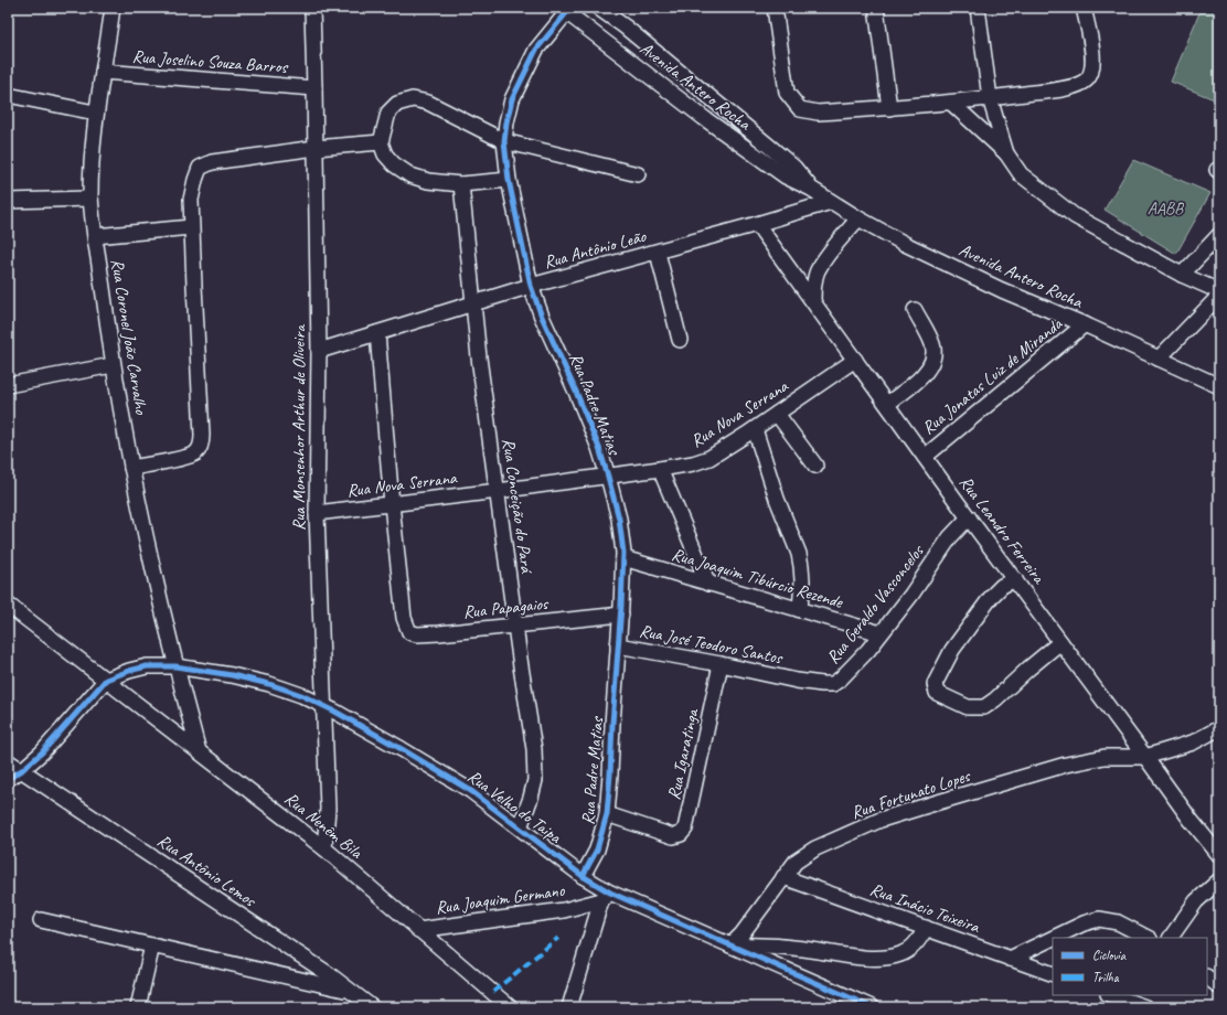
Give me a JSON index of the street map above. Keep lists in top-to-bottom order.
{
  "streets": {
    "street": [
      "Rua Joselino Souza Barros",
      "Avenida Antero Rocha",
      "Rua Antônio Leão",
      "Rua Coronel João Carvalho",
      "Rua Jonatas Luiz de Miranda",
      "Rua Padre Matias",
      "Rua Nova Serrana",
      "Rua Monsenhor Arthur de Oliveira",
      "Rua Conceição do Pará",
      "Rua Leandro Ferreira",
      "Rua Joaquim Tibúrcio Rezende",
      "Rua Geraldo Vasconcelos",
      "Rua Papagaios",
      "Rua José Teodoro Santos",
      "Rua Igaratinga",
      "Rua Fortunato Lopes",
      "Rua Velho do Taipa",
      "Rua Nenêm Bila",
      "Rua Antônio Lemos",
      "Rua Joaquim Germano",
      "Rua Inácio Teixeira"
    ]
  },
  "crossings": [
    ["Rua Joselino Souza Barros", "Rua Coronel João Carvalho"],
    ["Rua Joselino Souza Barros", "Rua Monsenhor Arthur de Oliveira"],
    ["Avenida Antero Rocha", "Rua Antônio Leão"],
    ["Avenida Antero Rocha", "Rua Jonatas Luiz de Miranda"],
    ["Avenida Antero Rocha", "Rua Padre Matias"],
    ["Rua Antônio Leão", "Rua Padre Matias"],
    ["Rua Antônio Leão", "Rua Monsenhor Arthur de Oliveira"],
    ["Rua Antônio Leão", "Rua Conceição do Pará"],
    ["Rua Antônio Leão", "Rua Leandro Ferreira"],
    ["Rua Coronel João Carvalho", "Rua Velho do Taipa"],
    ["Rua Coronel João Carvalho", "Rua Nenêm Bila"],
    ["Rua Jonatas Luiz de Miranda", "Rua Leandro Ferreira"],
    ["Rua Padre Matias", "Rua Nova Serrana"],
    ["Rua Padre Matias", "Rua Joaquim Tibúrcio Rezende"],
    ["Rua Padre Matias", "Rua Papagaios"],
    ["Rua Padre Matias", "Rua José Teodoro Santos"],
    ["Rua Padre Matias", "Rua Igaratinga"],
    ["Rua Padre Matias", "Rua Velho do Taipa"],
    ["Rua Nova Serrana", "Rua Monsenhor Arthur de Oliveira"],
    ["Rua Nova Serrana", "Rua Conceição do Pará"],
    ["Rua Nova Serrana", "Rua Leandro Ferreira"],
    ["Rua Nova Serrana", "Rua Papagaios"],
    ["Rua Monsenhor Arthur de Oliveira", "Rua Velho do Taipa"],
    ["Rua Monsenhor Arthur de Oliveira", "Rua Nenêm Bila"],
    ["Rua Conceição do Pará", "Rua Papagaios"],
    ["Rua Conceição do Pará", "Rua Velho do Taipa"],
    ["Rua Leandro Ferreira", "Rua Geraldo Vasconcelos"],
    ["Rua Leandro Ferreira", "Rua Fortunato Lopes"],
    ["Rua Joaquim Tibúrcio Rezende", "Rua Geraldo Vasconcelos"],
    ["Rua Geraldo Vasconcelos", "Rua José Teodoro Santos"],
    ["Rua José Teodoro Santos", "Rua Igaratinga"],
    ["Rua Fortunato Lopes", "Rua Velho do Taipa"],
    ["Rua Fortunato Lopes", "Rua Inácio Teixeira"],
    ["Rua Velho do Taipa", "Rua Nenêm Bila"],
    ["Rua Velho do Taipa", "Rua Joaquim Germano"],
    ["Rua Nenêm Bila", "Rua Joaquim Germano"]
  ],
  "parks": ["AABB"],
  "legend": ["Ciclovia", "Trilha"]
}
